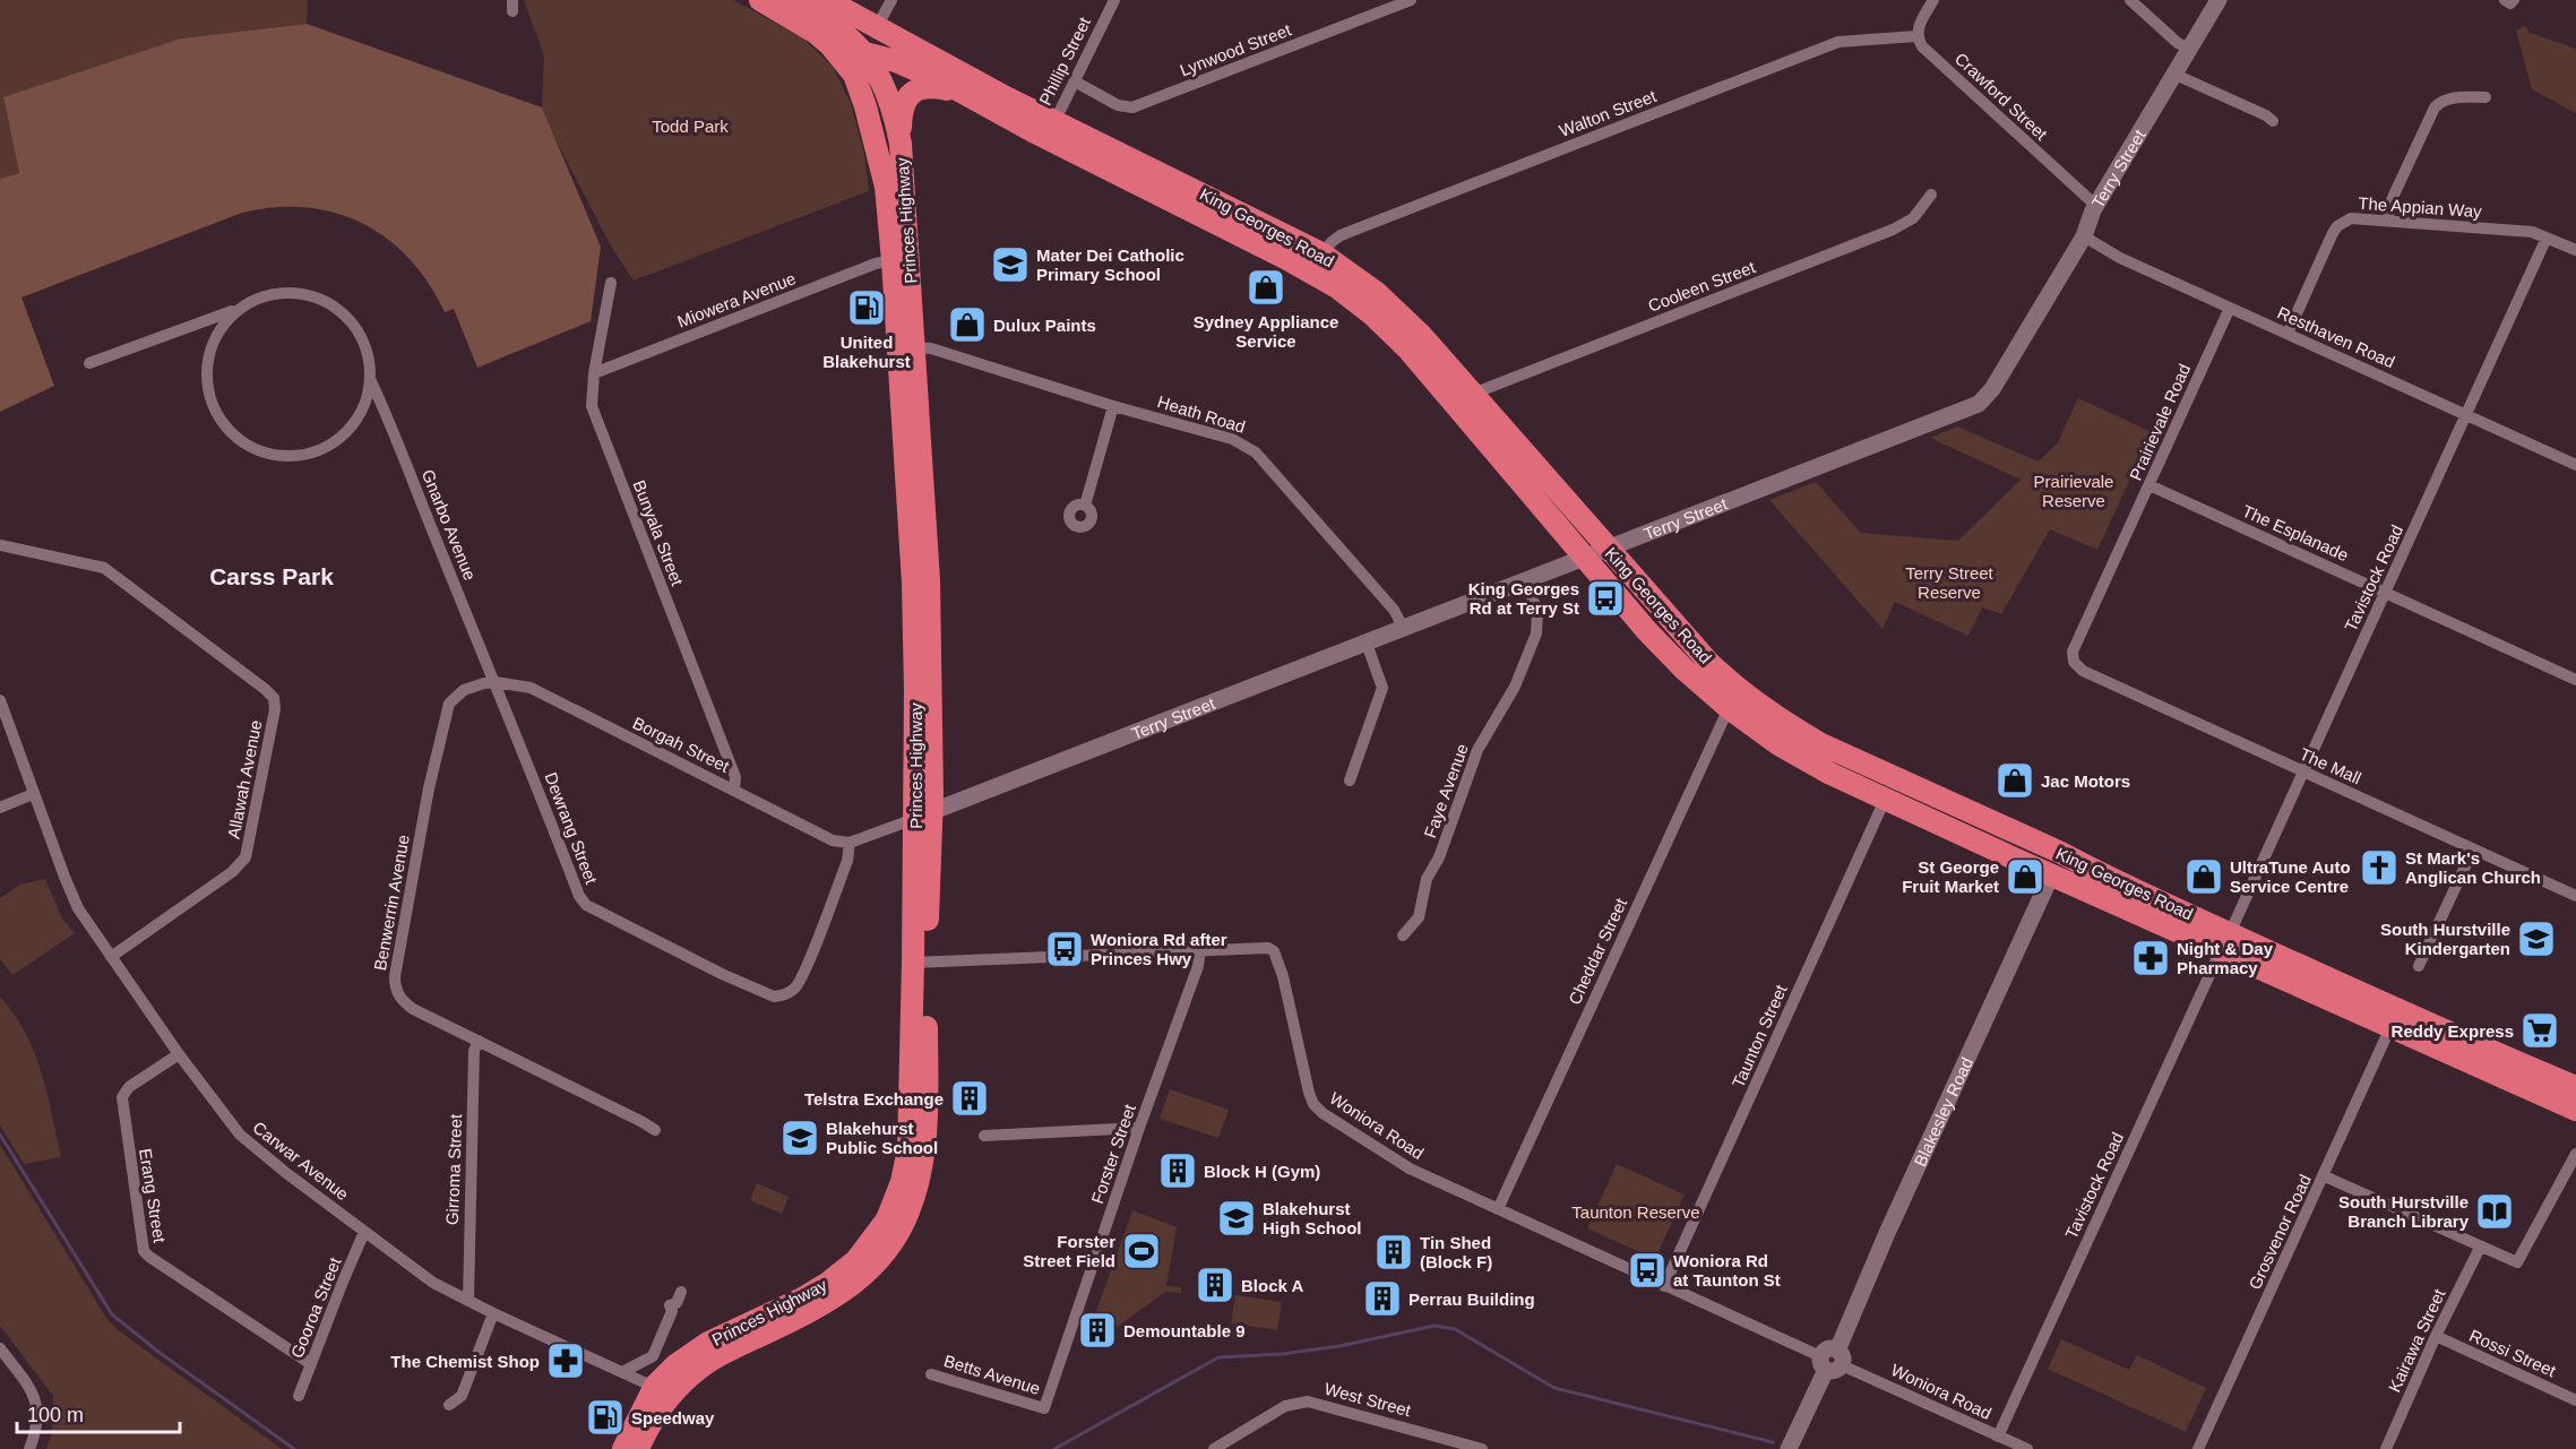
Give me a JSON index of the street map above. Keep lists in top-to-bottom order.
{
  "streets": {
    "highway": ["Princes Highway", "King Georges Road"],
    "street": [
      "Lynwood Street",
      "Phillip Street",
      "Crawford Street",
      "Walton Street",
      "Terry Street",
      "The Appian Way",
      "Cooleen Street",
      "Miowera Avenue",
      "Resthaven Road",
      "Heath Road",
      "Prairievale Road",
      "Gnarbo Avenue",
      "Bunyala Street",
      "The Esplanade",
      "Tavistock Road",
      "Borgah Street",
      "The Mall",
      "Allawah Avenue",
      "Faye Avenue",
      "Dewrang Street",
      "Benwerrin Avenue",
      "Cheddar Street",
      "Taunton Street",
      "Blakesley Road",
      "Woniora Road",
      "Forster Street",
      "Carwar Avenue",
      "Girroma Street",
      "Erang Street",
      "Grosvenor Road",
      "Gooroa Street",
      "Kairawa Street",
      "Rossi Street",
      "Betts Avenue",
      "West Street"
    ]
  },
  "crossings": [
    ["Lynwood Street", "Phillip Street"],
    ["Phillip Street", "King Georges Road"],
    ["Crawford Street", "Walton Street"],
    ["Crawford Street", "Terry Street"],
    ["Walton Street", "King Georges Road"],
    ["Terry Street", "Princes Highway"],
    ["Terry Street", "King Georges Road"],
    ["Terry Street", "Resthaven Road"],
    ["Terry Street", "Heath Road"],
    ["Terry Street", "Faye Avenue"],
    ["The Appian Way", "Resthaven Road"],
    ["The Appian Way", "Tavistock Road"],
    ["Princes Highway", "King Georges Road"],
    ["Princes Highway", "Miowera Avenue"],
    ["Princes Highway", "Heath Road"],
    ["Princes Highway", "Woniora Road"],
    ["Princes Highway", "Carwar Avenue"],
    ["King Georges Road", "Cooleen Street"],
    ["King Georges Road", "Tavistock Road"],
    ["King Georges Road", "Cheddar Street"],
    ["King Georges Road", "Taunton Street"],
    ["King Georges Road", "Blakesley Road"],
    ["King Georges Road", "Grosvenor Road"],
    ["Miowera Avenue", "Bunyala Street"],
    ["Resthaven Road", "Prairievale Road"],
    ["Resthaven Road", "Tavistock Road"],
    ["Prairievale Road", "The Esplanade"],
    ["Prairievale Road", "The Mall"],
    ["Gnarbo Avenue", "Borgah Street"],
    ["Gnarbo Avenue", "Dewrang Street"],
    ["Gnarbo Avenue", "Benwerrin Avenue"],
    ["Bunyala Street", "Borgah Street"],
    ["The Esplanade", "Tavistock Road"],
    ["Tavistock Road", "The Mall"],
    ["Tavistock Road", "Woniora Road"],
    ["Borgah Street", "Dewrang Street"],
    ["Borgah Street", "Benwerrin Avenue"],
    ["Allawah Avenue", "Carwar Avenue"],
    ["Dewrang Street", "Benwerrin Avenue"],
    ["Benwerrin Avenue", "Girroma Street"],
    ["Cheddar Street", "Woniora Road"],
    ["Taunton Street", "Woniora Road"],
    ["Blakesley Road", "Woniora Road"],
    ["Woniora Road", "Forster Street"],
    ["Forster Street", "Betts Avenue"],
    ["Carwar Avenue", "Girroma Street"],
    ["Carwar Avenue", "Erang Street"],
    ["Carwar Avenue", "Gooroa Street"],
    ["Erang Street", "Gooroa Street"],
    ["Kairawa Street", "Rossi Street"]
  ],
  "districts": ["Carss Park"],
  "parks": [
    "Todd Park",
    "Prairievale Reserve",
    "Terry Street Reserve",
    "Taunton Reserve"
  ],
  "places": {
    "school or university": [
      "Mater Dei Catholic Primary School",
      "South Hurstville Kindergarten",
      "Blakehurst Public School",
      "Blakehurst High School"
    ],
    "shop": [
      "Sydney Appliance Service",
      "Dulux Paints",
      "Jac Motors",
      "St George Fruit Market",
      "UltraTune Auto Service Centre"
    ],
    "fuel station": ["United Blakehurst", "Speedway"],
    "bus stop": ["King Georges Rd at Terry St", "Woniora Rd after Princes Hwy", "Woniora Rd at Taunton St"],
    "church": ["St Mark's Anglican Church"],
    "pharmacy": ["Night & Day Pharmacy", "The Chemist Shop"],
    "supermarket": ["Reddy Express"],
    "building": [
      "Telstra Exchange",
      "Block H (Gym)",
      "Tin Shed (Block F)",
      "Block A",
      "Perrau Building",
      "Demountable 9"
    ],
    "library": ["South Hurstville Branch Library"],
    "sports": ["Forster Street Field"]
  },
  "scale_bar": "100 m"
}
